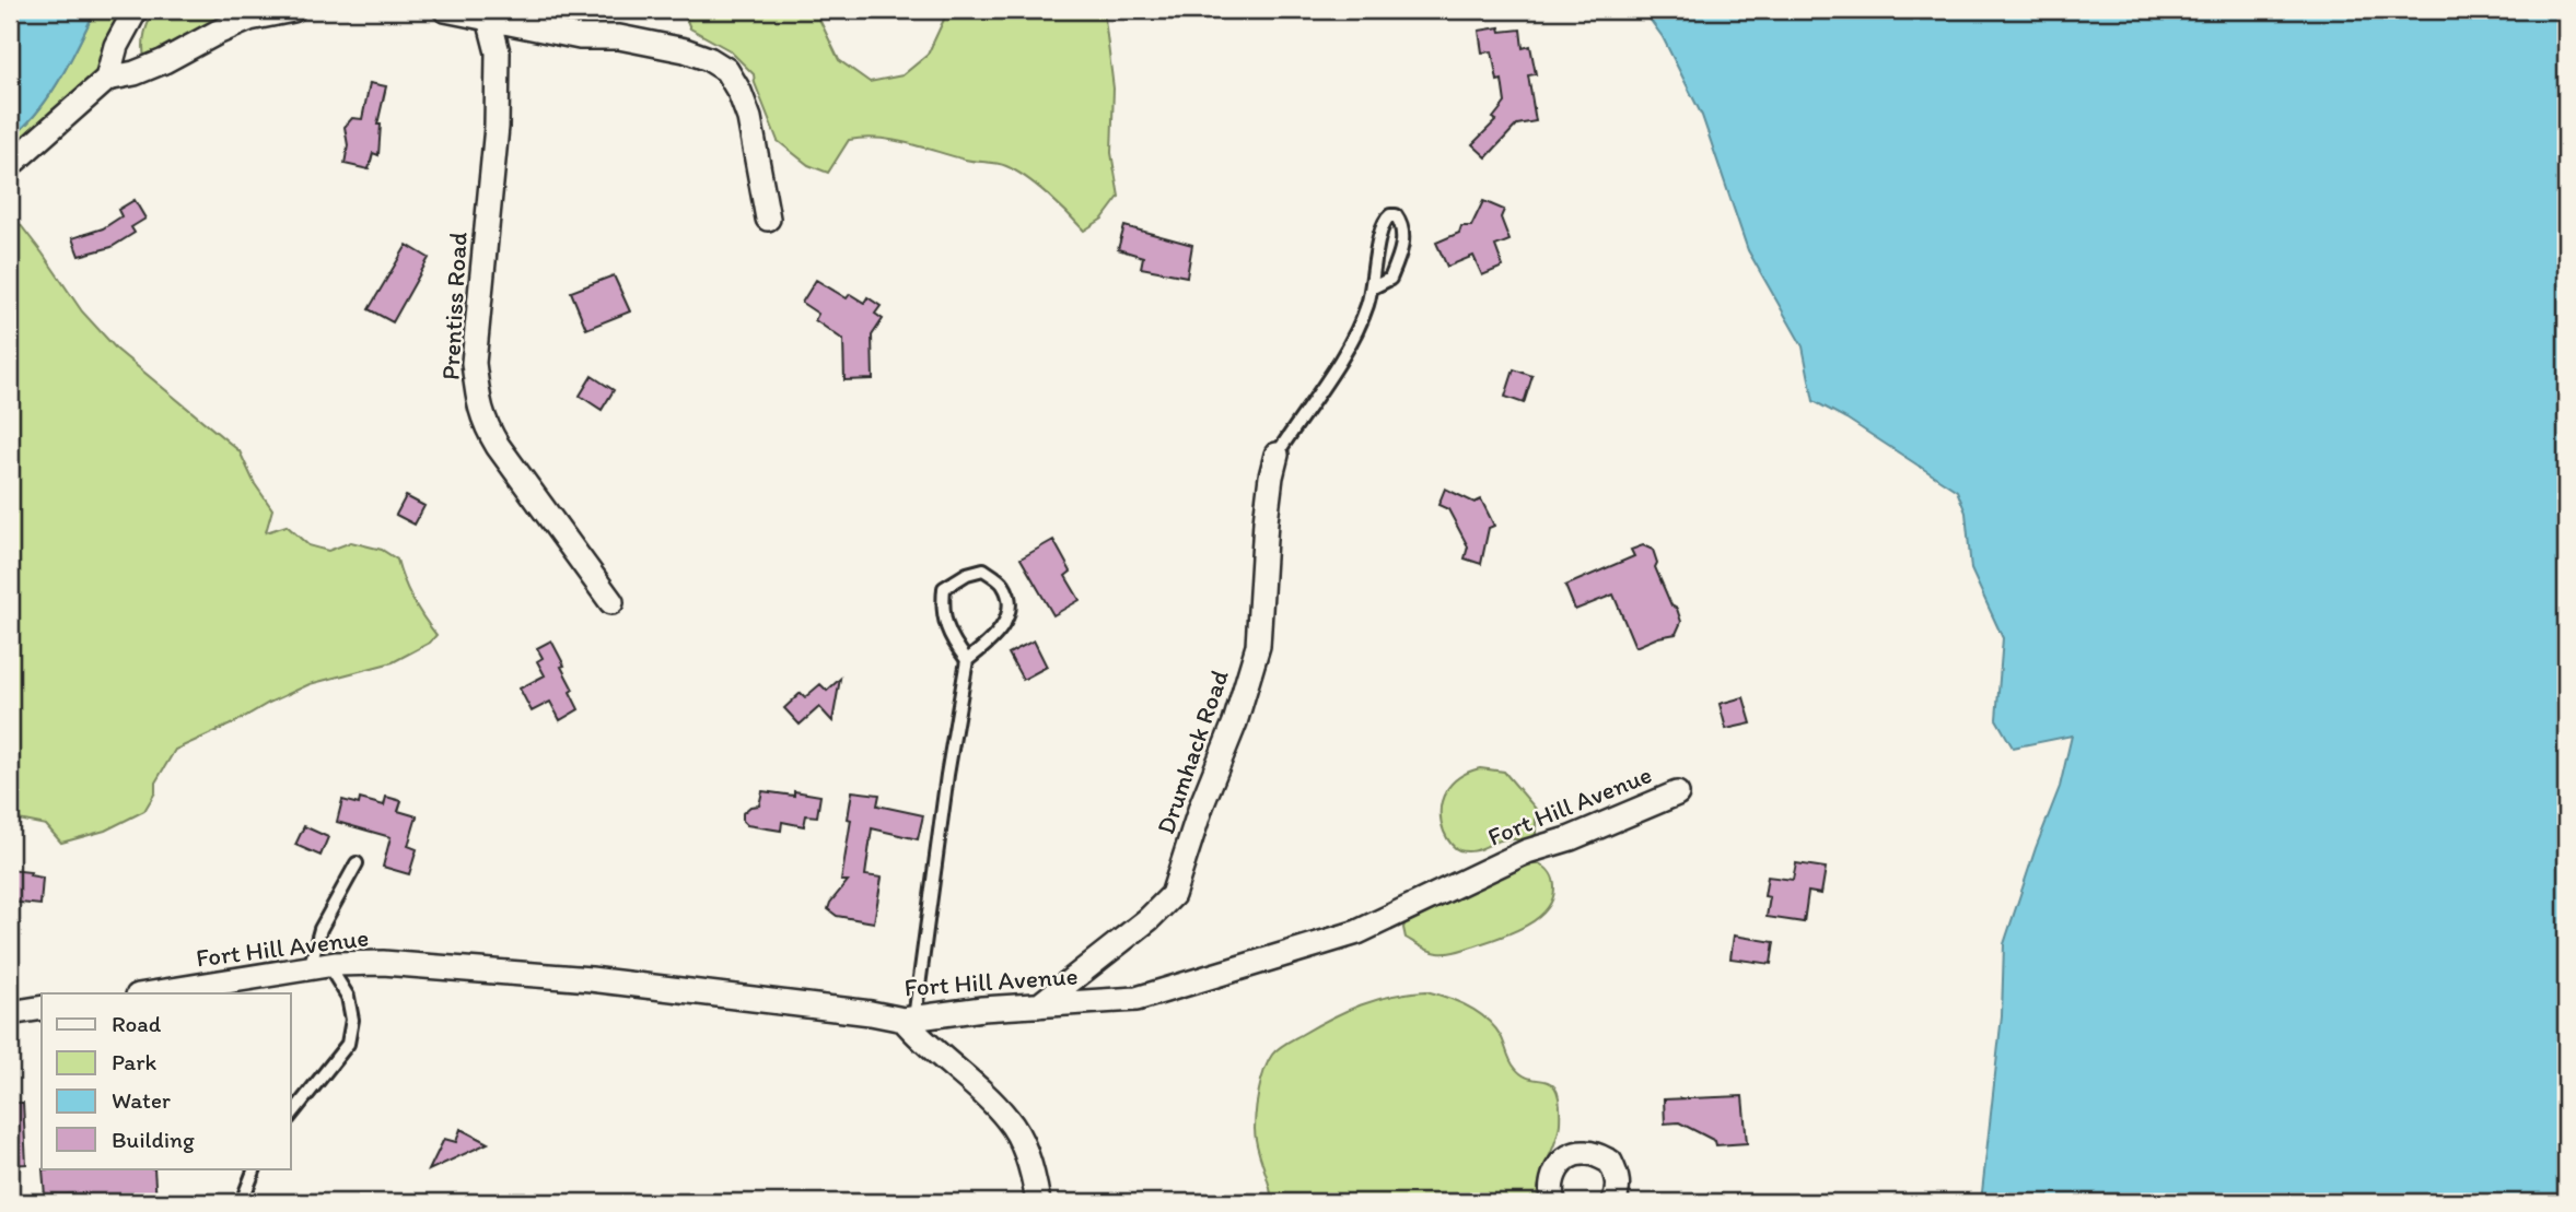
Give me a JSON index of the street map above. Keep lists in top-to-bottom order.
{
  "streets": {
    "street": ["Prentiss Road", "Drumhack Road", "Fort Hill Avenue"]
  },
  "crossings": [
    ["Drumhack Road", "Fort Hill Avenue"]
  ],
  "legend": [
    "Road",
    "Park",
    "Water",
    "Building"
  ]
}
